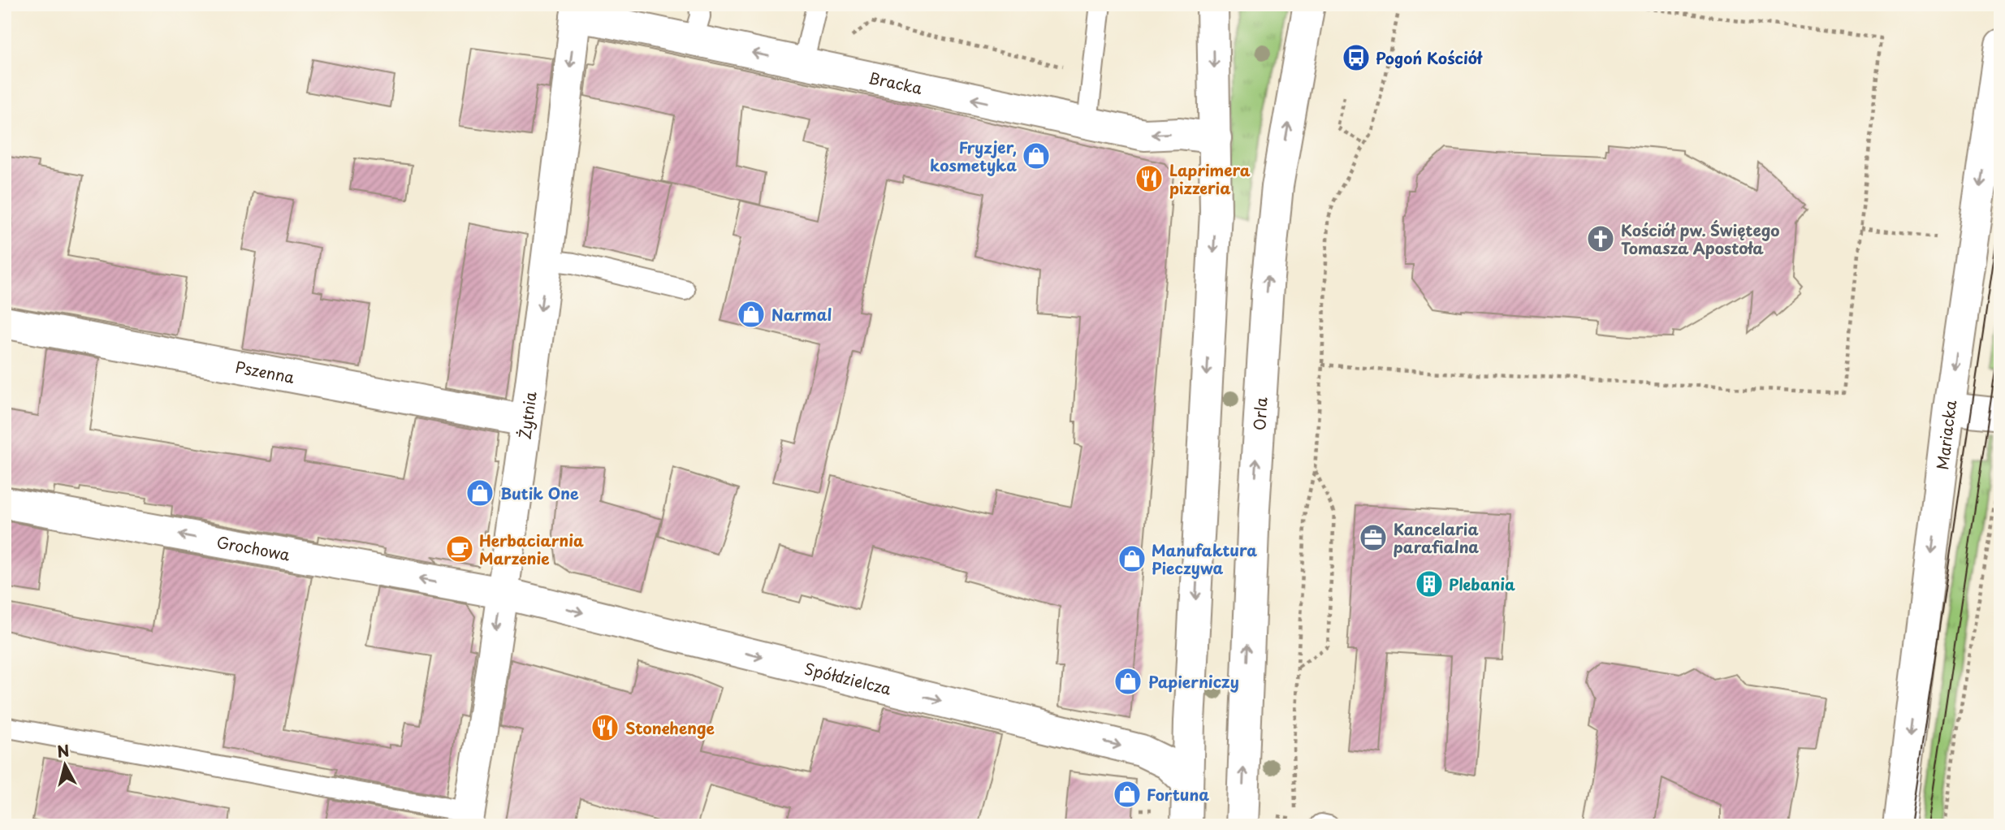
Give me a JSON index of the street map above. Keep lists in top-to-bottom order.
{
  "streets": {
    "street": [
      "Bracka",
      "Pszenna",
      "Orla",
      "Żytnia",
      "Mariacka",
      "Grochowa",
      "Spółdzielcza"
    ]
  },
  "crossings": [
    ["Bracka", "Żytnia"],
    ["Pszenna", "Żytnia"],
    ["Żytnia", "Grochowa"],
    ["Żytnia", "Spółdzielcza"],
    ["Grochowa", "Spółdzielcza"]
  ],
  "one_way": [
    "Bracka",
    "Żytnia",
    "Mariacka",
    "Grochowa",
    "Spółdzielcza"
  ],
  "places": {
    "bus stop": ["Pogoń Kościół"],
    "shop": [
      "Fryzjer, kosmetyka",
      "Narmal",
      "Butik One",
      "Manufaktura Pieczywa",
      "Papierniczy",
      "Fortuna"
    ],
    "restaurant": ["Laprimera pizzeria", "Stonehenge"],
    "church": ["Kościół pw. Świętego Tomasza Apostoła"],
    "office": ["Kancelaria parafialna"],
    "cafe": ["Herbaciarnia Marzenie"],
    "building": ["Plebania"]
  },
  "north": "top"
}
